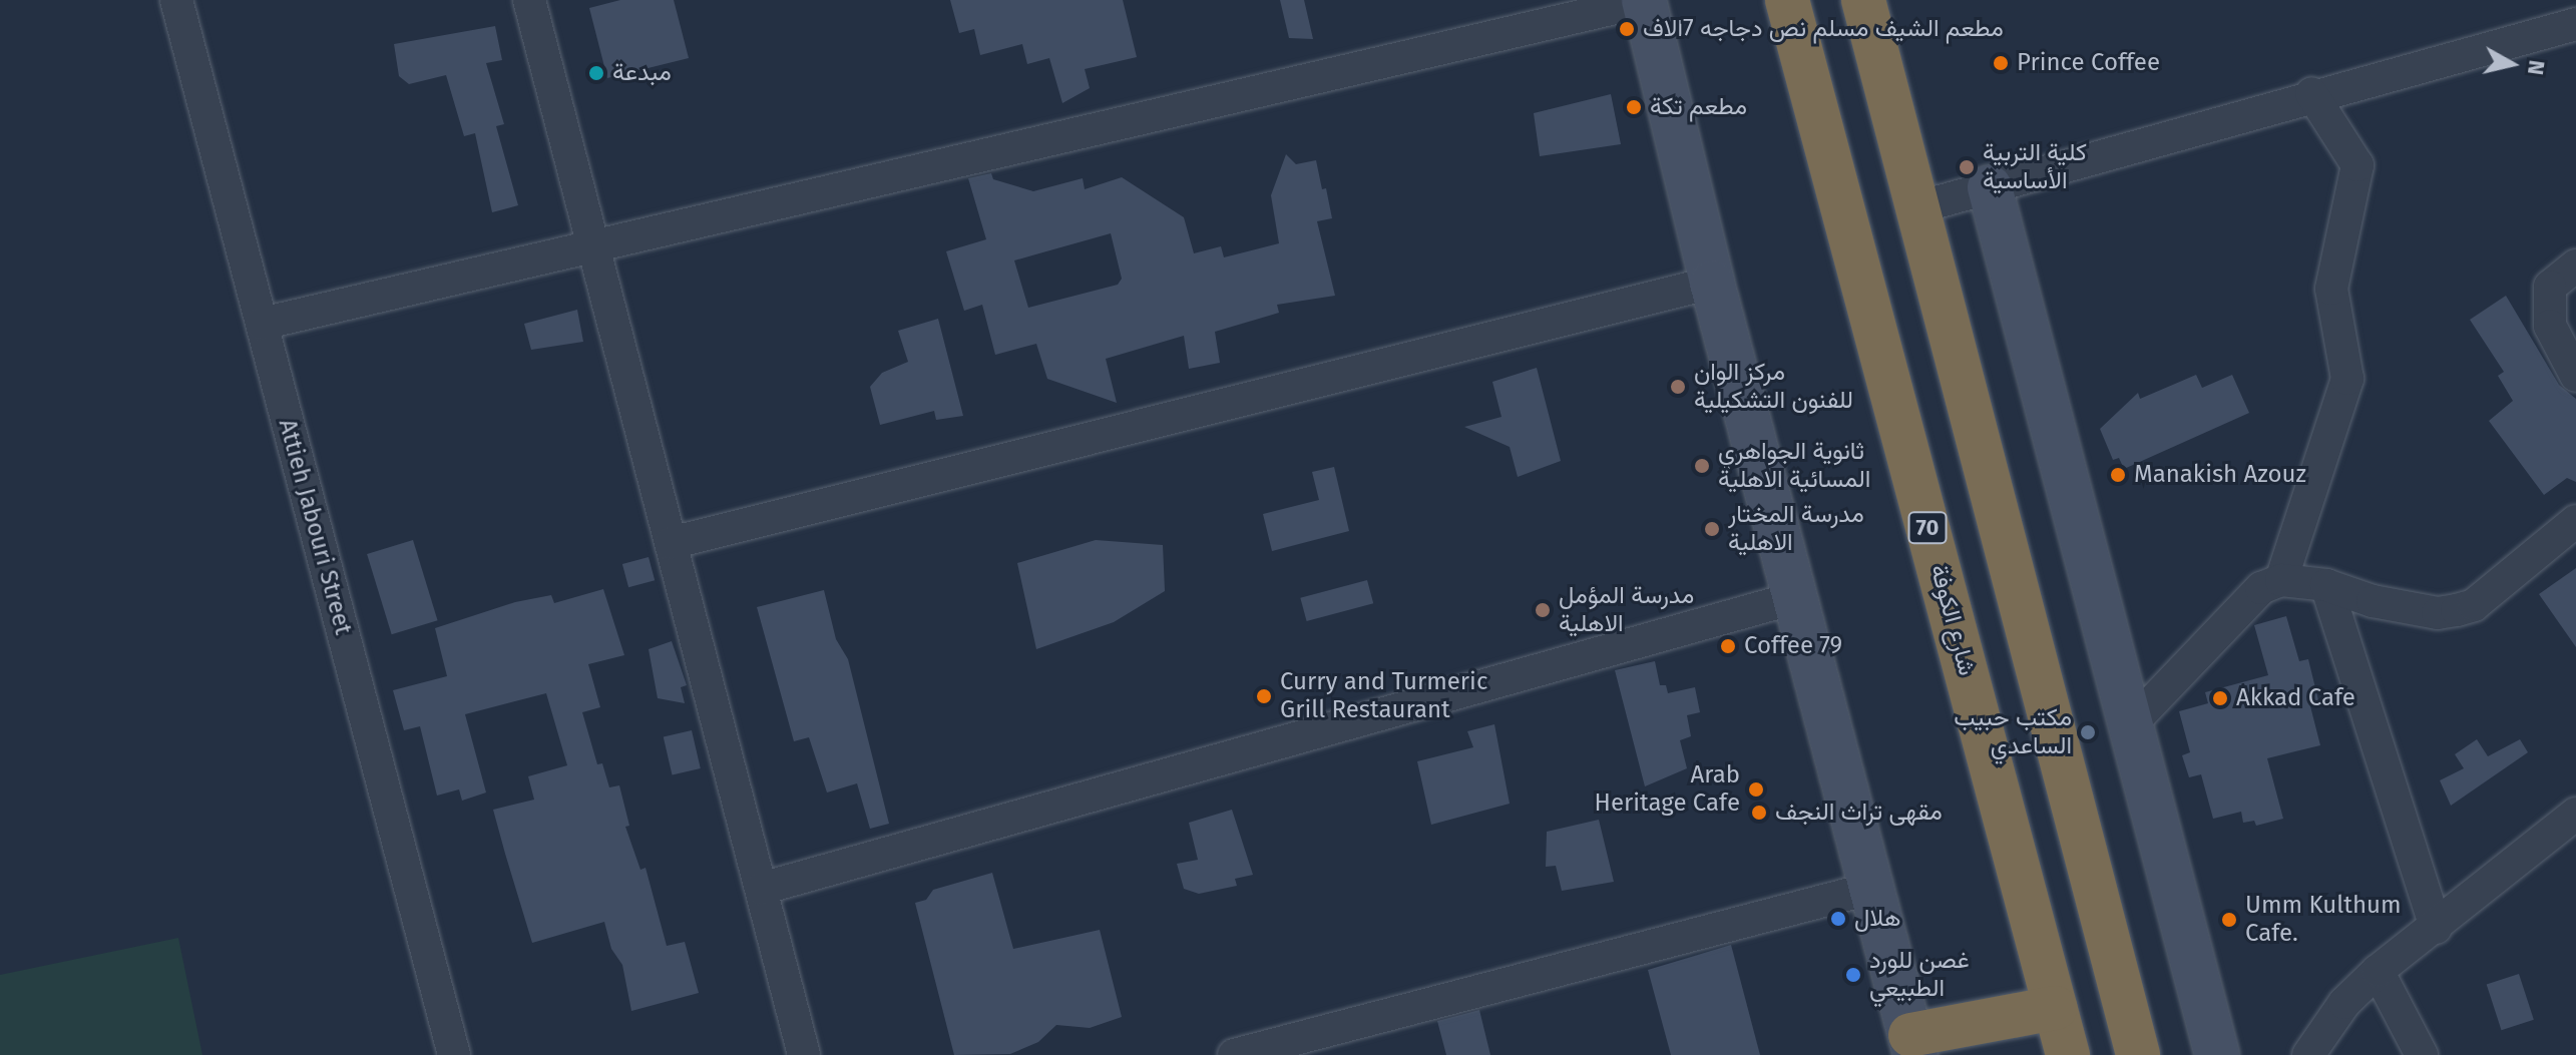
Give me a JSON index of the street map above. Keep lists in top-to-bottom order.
{
  "streets": {
    "highway": ["70", "شارع الكوفة"],
    "street": ["Attieh Jabouri Street"]
  },
  "places": [
    "مطعم الشيف مسلم نص دجاجه 7الاف",
    "Prince Coffee",
    "مبدعة",
    "مطعم تكة",
    "كلية التربية الأساسية",
    "مركز الوان للفنون التشكيلية",
    "ثانوية الجواهري المسائية الاهلية",
    "Manakish Azouz",
    "مدرسة المختار الاهلية",
    "مدرسة المؤمل الاهلية",
    "Coffee 79",
    "Curry and Turmeric Grill Restaurant",
    "Akkad Cafe",
    "مكتب حبيب الساعدي",
    "Arab Heritage Cafe",
    "مقهى تراث النجف",
    "هلال",
    "Umm Kulthum Cafe.",
    "غصن للورد الطبيعي"
  ],
  "north": "right"
}
